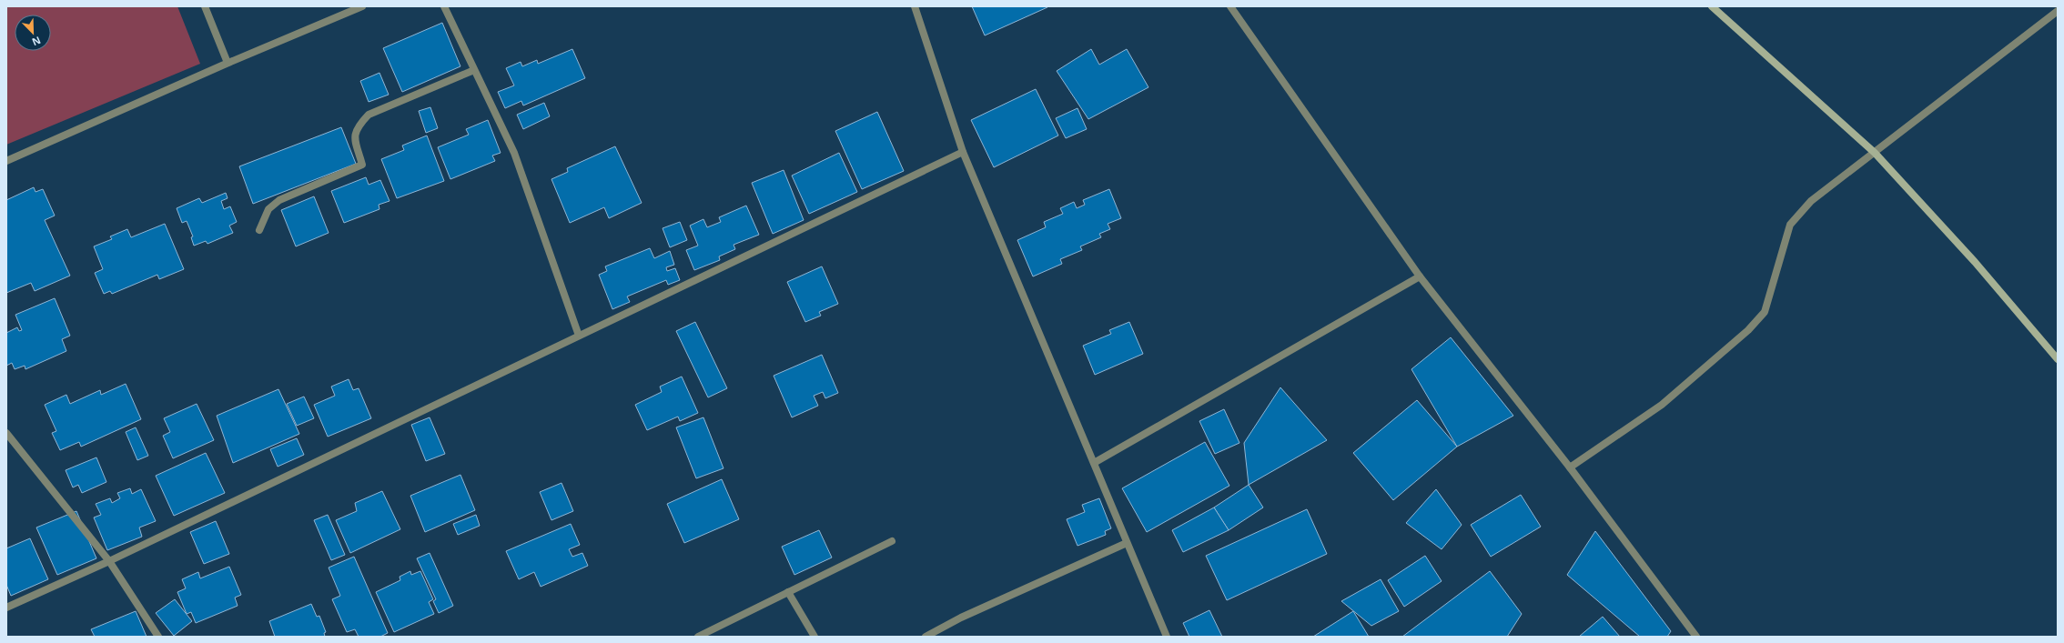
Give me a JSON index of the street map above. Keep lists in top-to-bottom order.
{
  "north": "bottom right"
}
